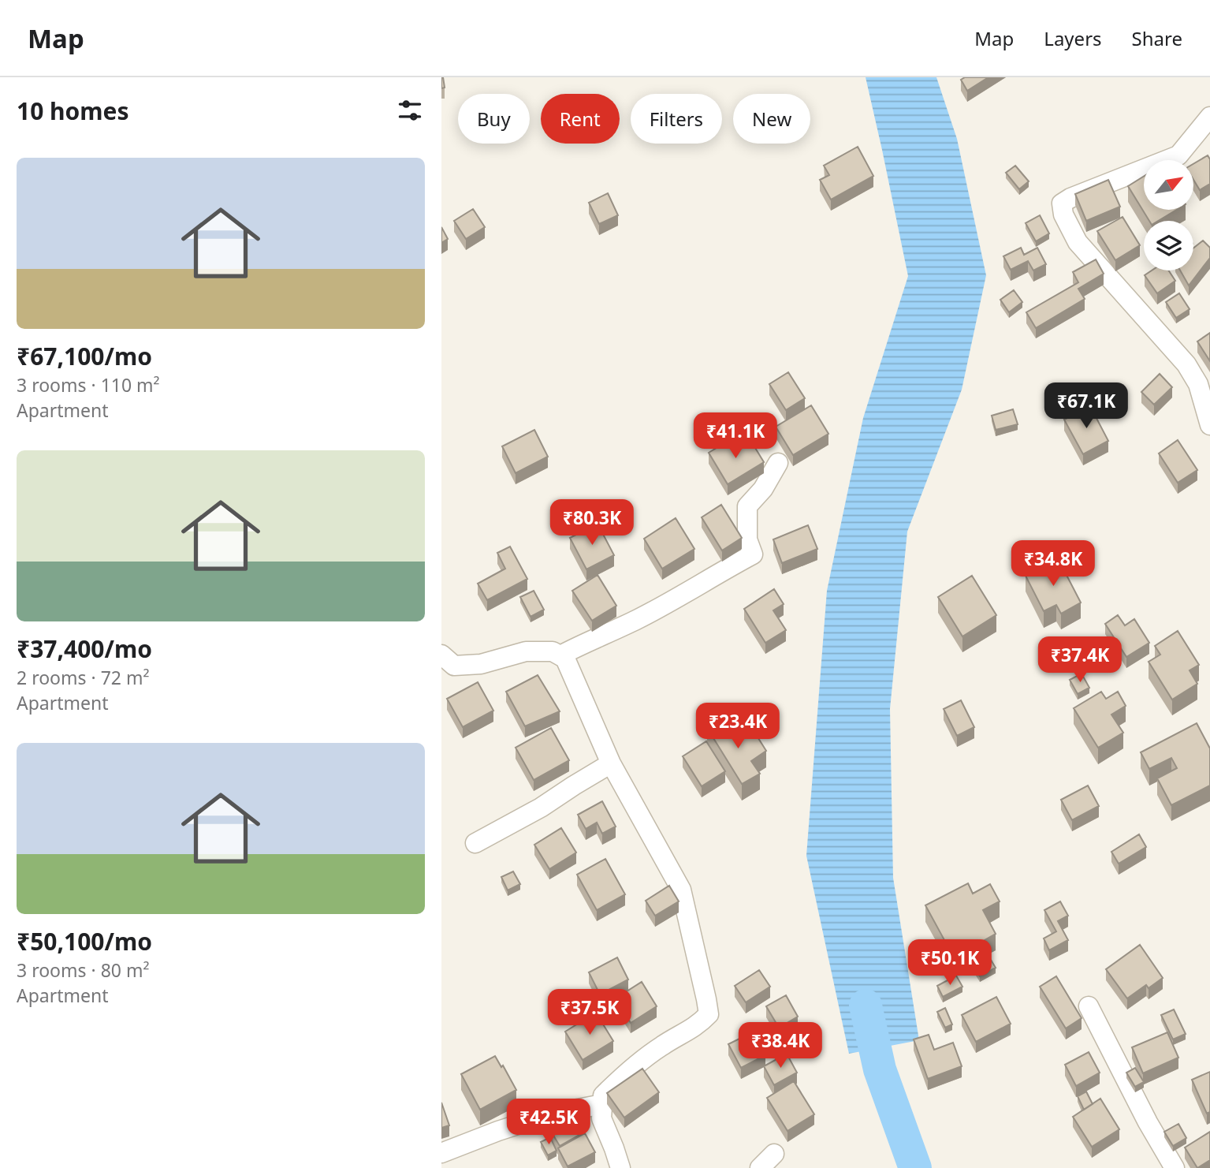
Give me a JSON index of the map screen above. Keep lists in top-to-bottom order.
{
  "north": "top right",
  "page": {
    "header": "Map",
    "nav": ["Map", "Layers", "Share"],
    "heading": "10 homes",
    "chip": [
      "Buy",
      "Rent",
      "Filters",
      "New"
    ],
    "list": [
      {
        "name": "₹67,100/mo",
        "note": "3 rooms · 110 m² · Apartment"
      },
      {
        "name": "₹37,400/mo",
        "note": "2 rooms · 72 m² · Apartment"
      },
      {
        "name": "₹50,100/mo",
        "note": "3 rooms · 80 m² · Apartment"
      }
    ],
    "price": [
      "₹67.1K",
      "₹41.1K",
      "₹80.3K",
      "₹34.8K",
      "₹37.4K",
      "₹23.4K",
      "₹50.1K",
      "₹37.5K",
      "₹38.4K",
      "₹42.5K"
    ]
  }
}
